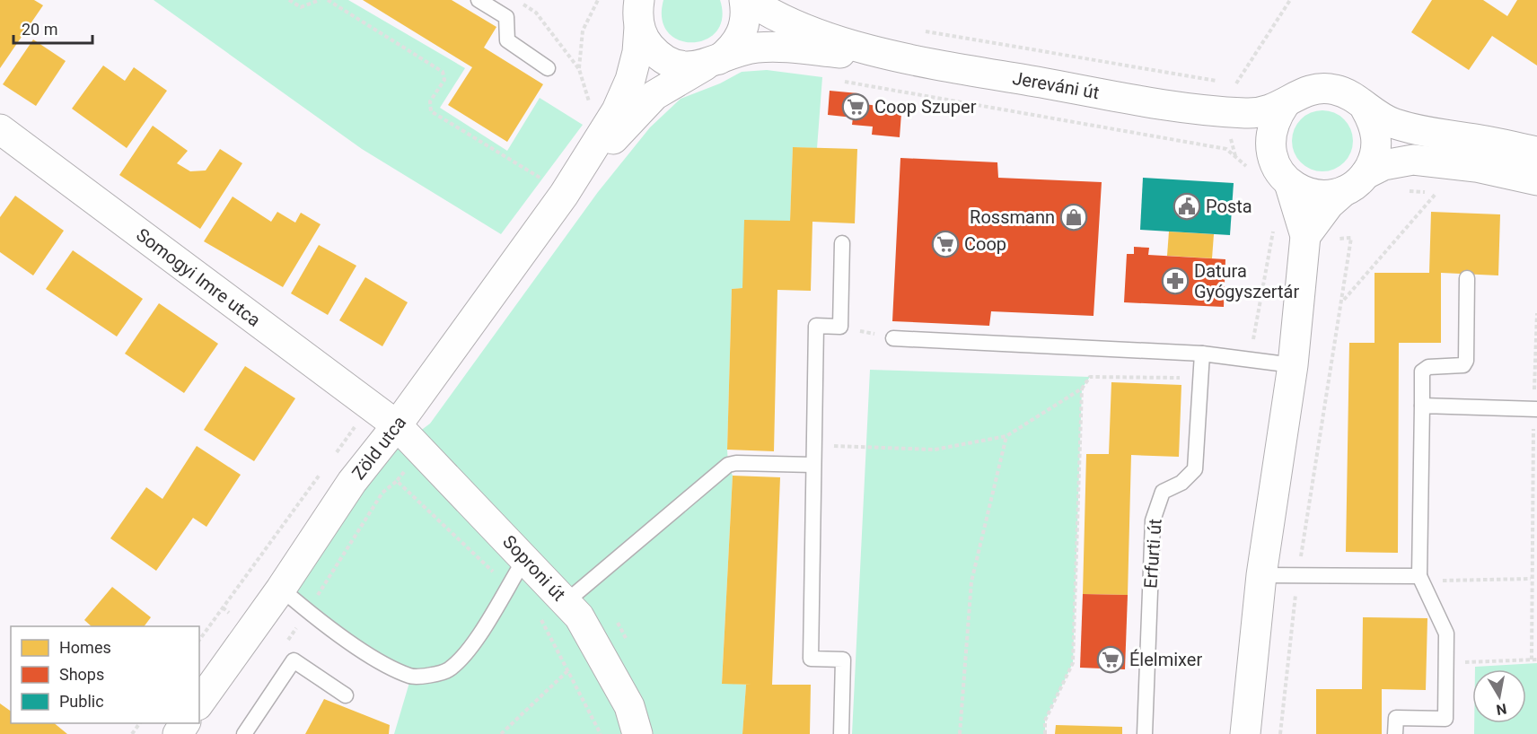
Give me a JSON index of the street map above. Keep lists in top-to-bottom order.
{
  "streets": {
    "street": [
      "Jereváni út",
      "Somogyi Imre utca",
      "Zöld utca",
      "Soproni út"
    ],
    "lane": ["Erfurti út"]
  },
  "crossings": [
    ["Jereváni út", "Zöld utca"],
    ["Somogyi Imre utca", "Zöld utca"],
    ["Somogyi Imre utca", "Soproni út"],
    ["Zöld utca", "Soproni út"]
  ],
  "places": {
    "supermarket": ["Coop Szuper", "Coop", "Élelmixer"],
    "public building": ["Posta"],
    "shop": ["Rossmann"],
    "pharmacy": ["Datura Gyógyszertár"]
  },
  "legend": ["Homes", "Shops", "Public"],
  "scale_bar": "20 m",
  "north": "bottom"
}
